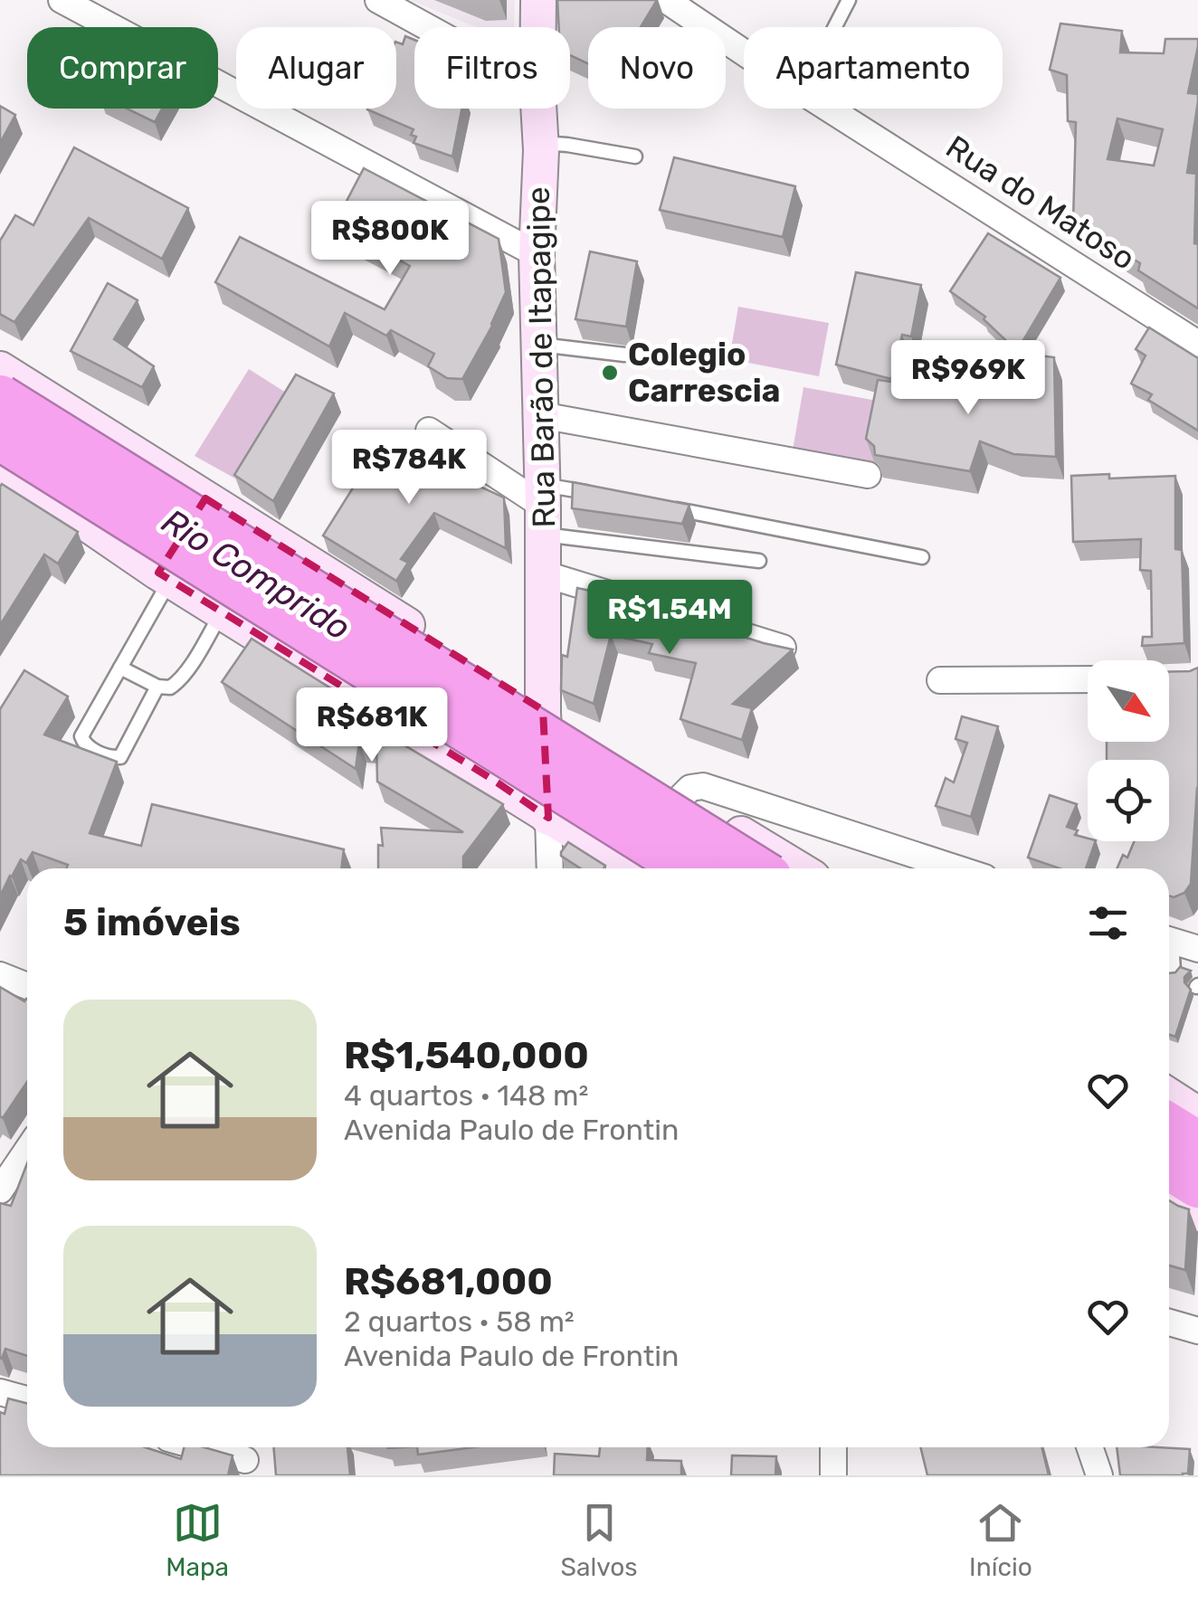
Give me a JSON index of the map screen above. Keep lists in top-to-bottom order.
{
  "streets": {
    "main road": ["Rua Barão de Itapagipe"],
    "street": ["Rua do Matoso"]
  },
  "water": ["Rio Comprido"],
  "places": ["Colegio Carrescia"],
  "north": "bottom right",
  "page": {
    "chip": [
      "Comprar",
      "Alugar",
      "Filtros",
      "Novo",
      "Apartamento"
    ],
    "price": [
      "R$800K",
      "R$969K",
      "R$784K",
      "R$1.54M",
      "R$681K"
    ],
    "heading": "5 imóveis",
    "list": [
      {
        "name": "R$1,540,000",
        "note": "4 quartos · 148 m² · Avenida Paulo de Frontin"
      },
      {
        "name": "R$681,000",
        "note": "2 quartos · 58 m² · Avenida Paulo de Frontin"
      }
    ],
    "tabs": ["Mapa", "Salvos", "Início"]
  }
}
